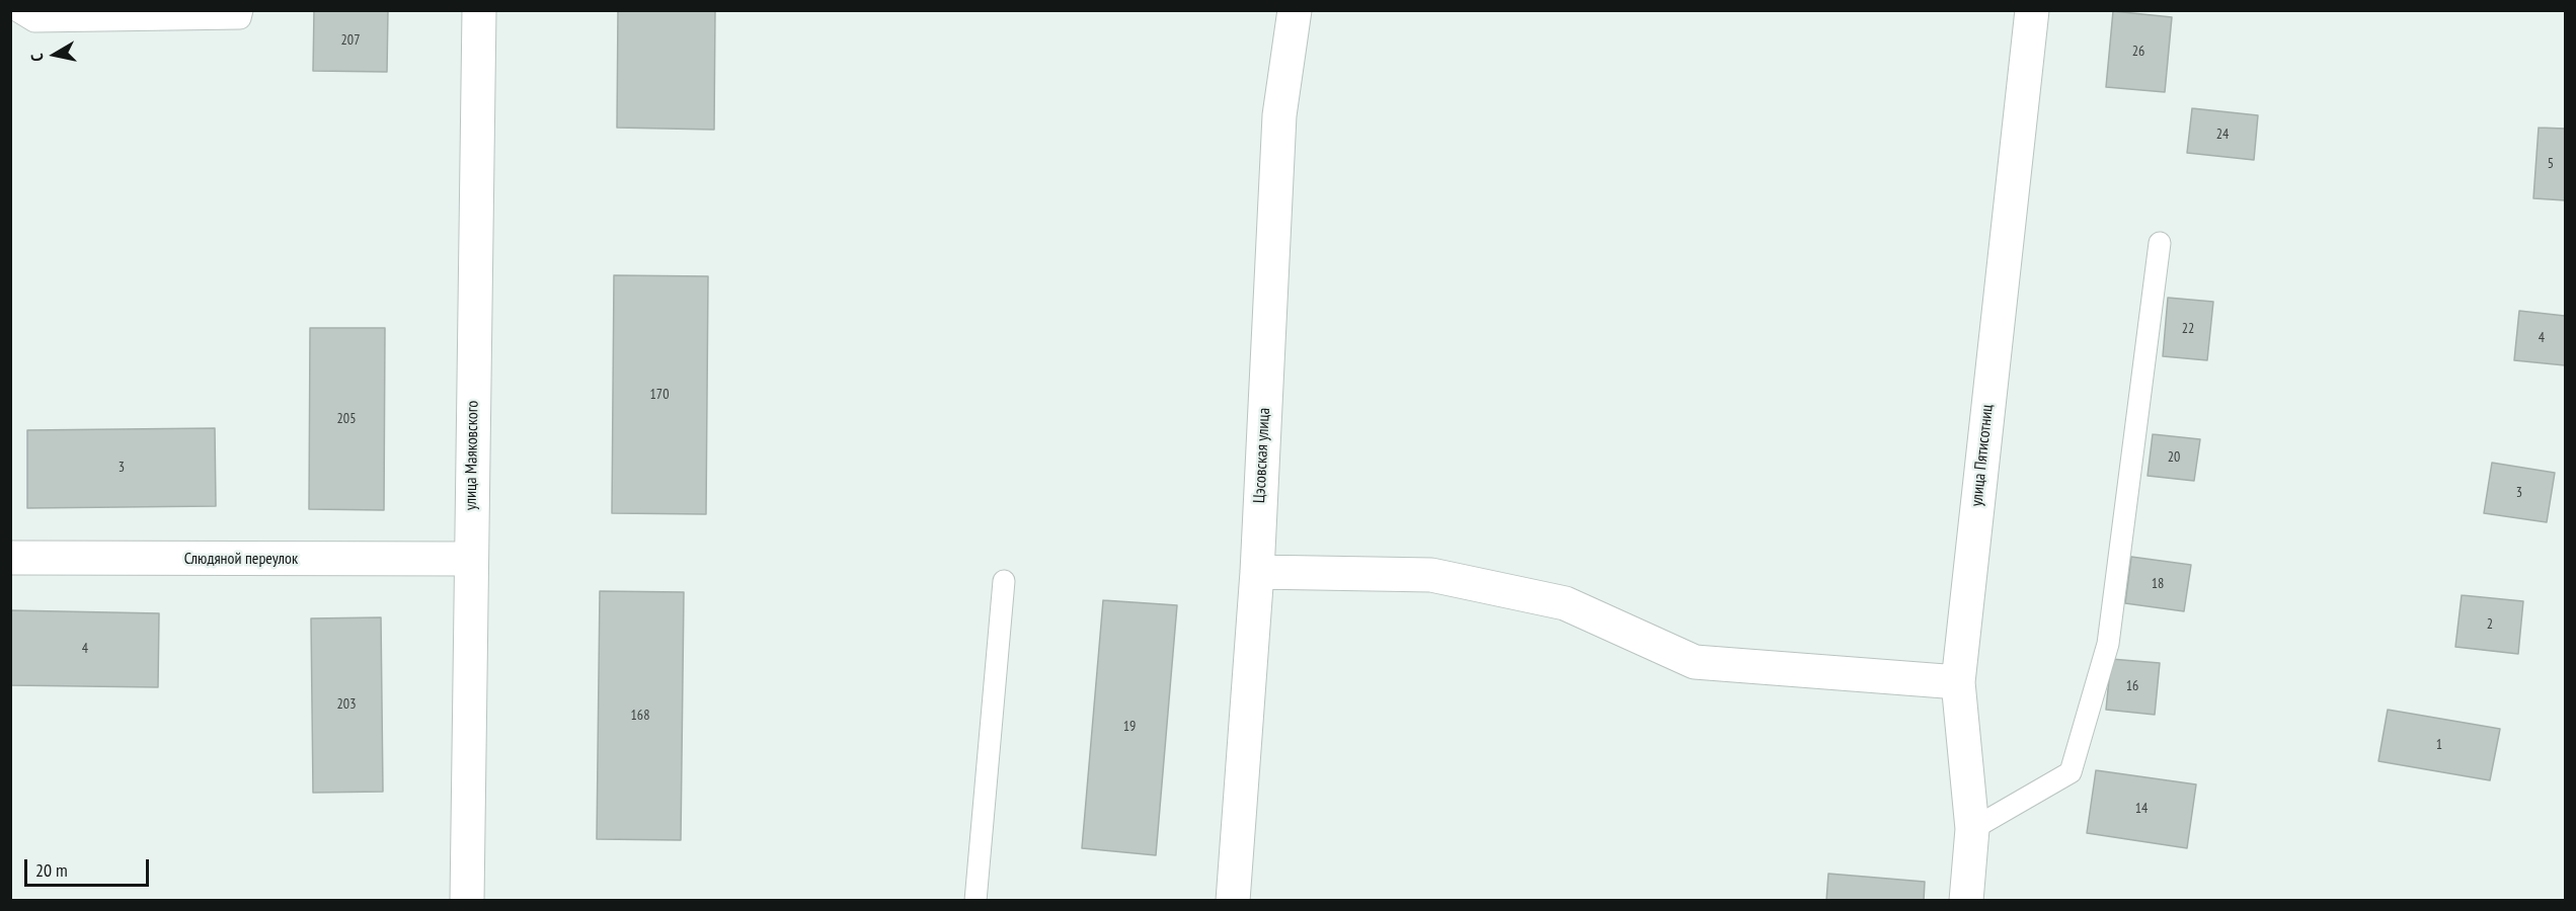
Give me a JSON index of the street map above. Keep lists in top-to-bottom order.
{
  "streets": {
    "street": [
      "улица Маяковского",
      "Цэсовская улица",
      "улица Пятисотниц",
      "Слюдяной переулок"
    ]
  },
  "crossings": [
    ["улица Маяковского", "Слюдяной переулок"]
  ],
  "house_numbers": [
    "207",
    "26",
    "24",
    "5",
    "22",
    "4",
    "170",
    "205",
    "20",
    "3",
    "3",
    "18",
    "2",
    "4",
    "16",
    "203",
    "168",
    "19",
    "1",
    "14"
  ],
  "scale_bar": "20 m",
  "north": "left"
}
